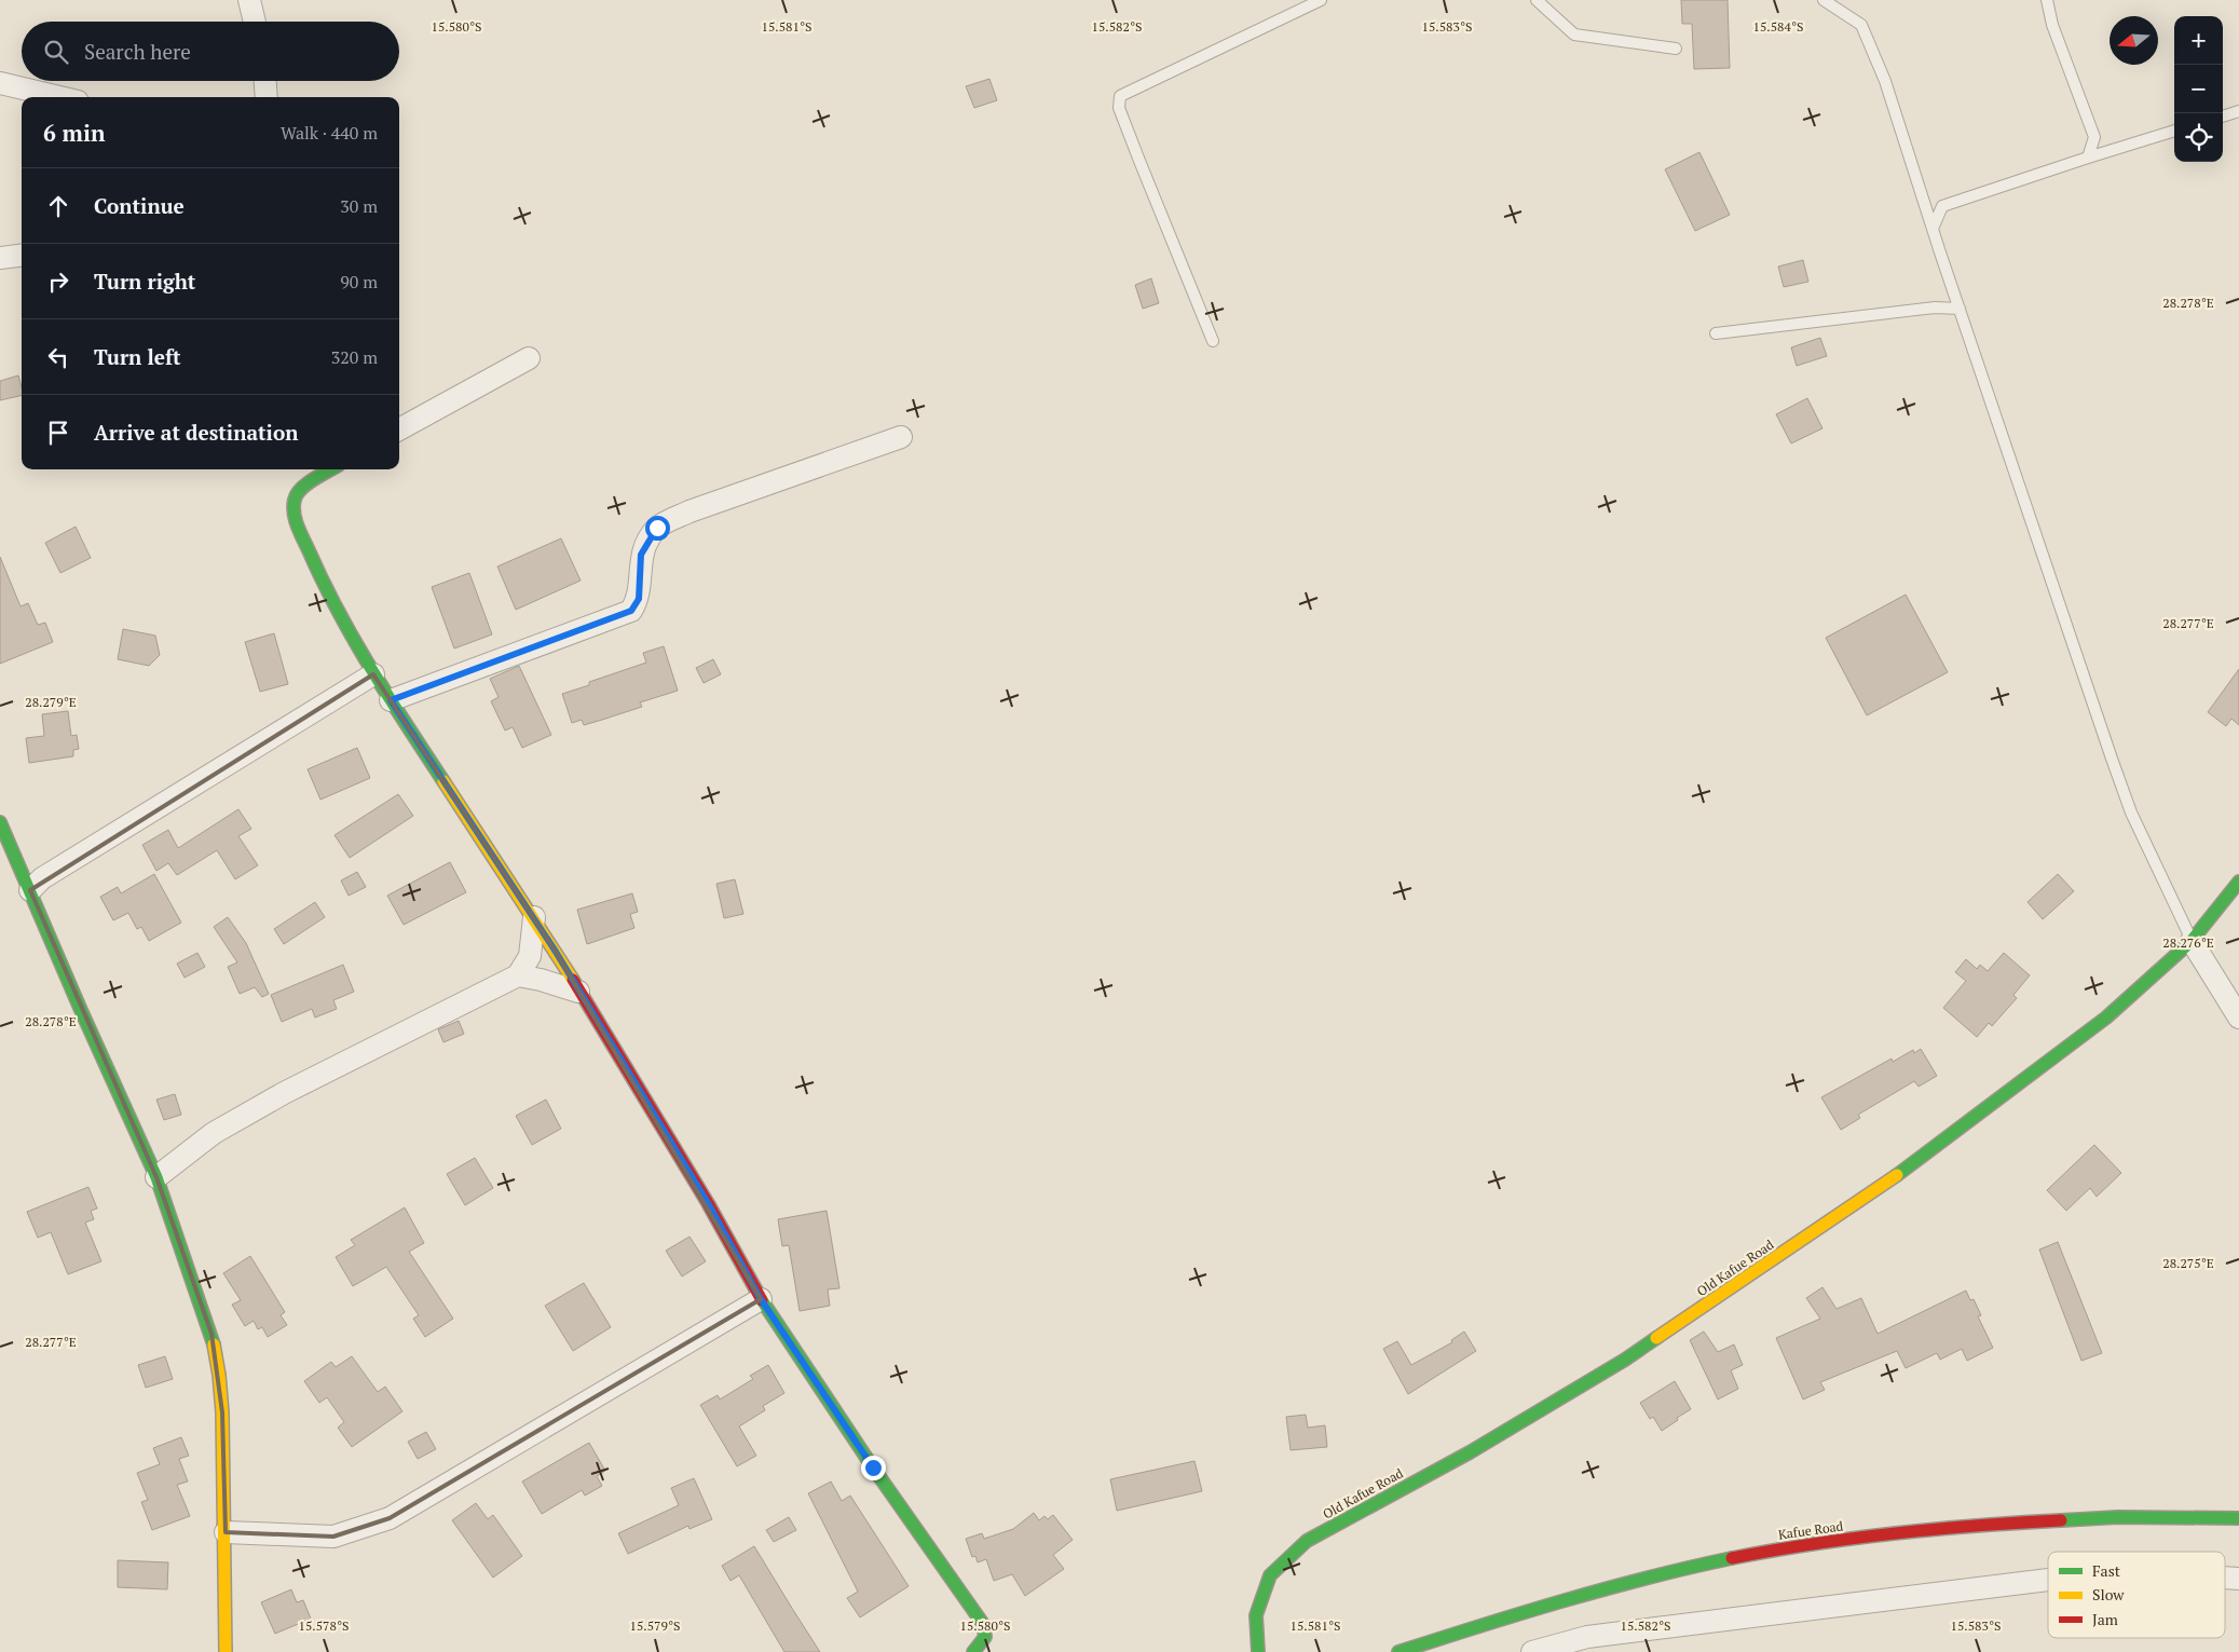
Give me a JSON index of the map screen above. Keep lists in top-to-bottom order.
{
  "streets": {
    "main road": ["Old Kafue Road", "Kafue Road"]
  },
  "legend": ["Fast", "Slow", "Jam"],
  "north": "left",
  "page": {
    "map_buttons": ["+", "−"],
    "search": "Search here",
    "heading": ["6 min", "Walk · 440 m"],
    "list": [
      ["Continue", "30 m"],
      ["Turn right", "90 m"],
      ["Turn left", "320 m"],
      "Arrive at destination"
    ]
  },
  "coordinates": [
    "15.580°S",
    "15.581°S",
    "15.582°S",
    "15.583°S",
    "15.584°S",
    "28.278°E",
    "28.277°E",
    "28.279°E",
    "28.276°E",
    "28.275°E",
    "15.578°S",
    "15.579°S"
  ]
}
